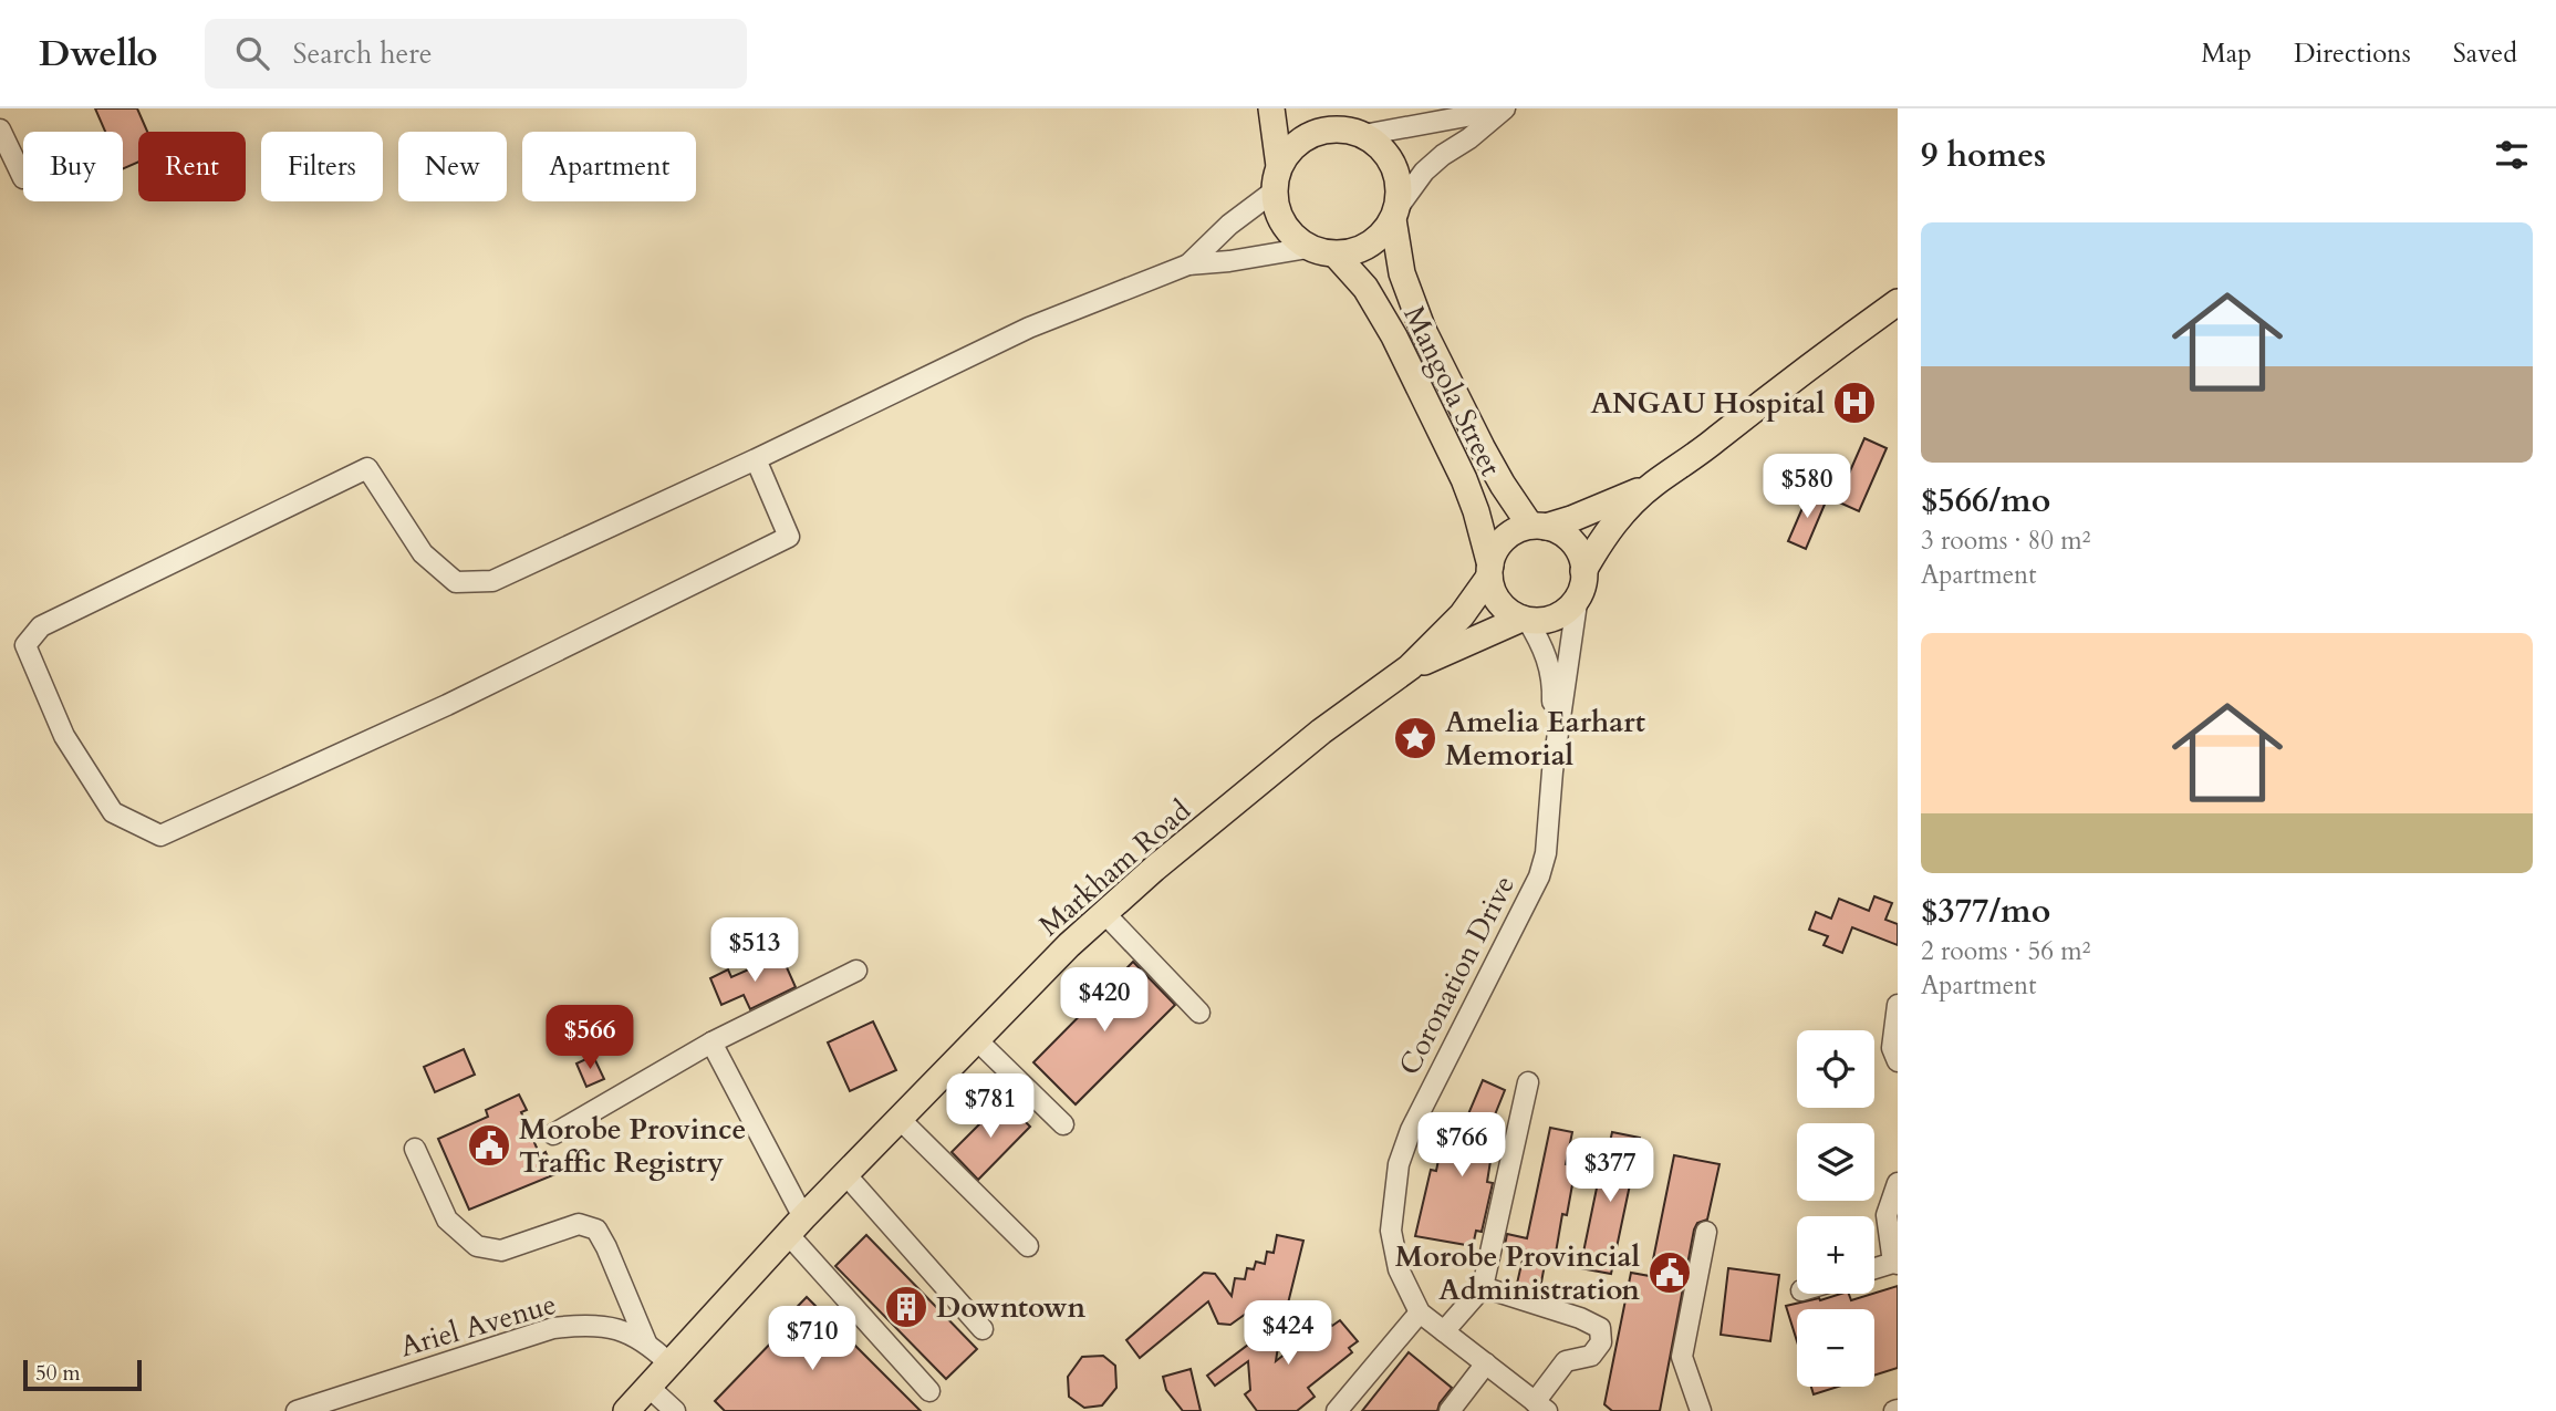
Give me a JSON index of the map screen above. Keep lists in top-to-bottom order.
{
  "streets": {
    "main road": ["Mangola Street", "Markham Road"],
    "street": ["Coronation Drive", "Ariel Avenue"]
  },
  "crossings": [
    ["Mangola Street", "Markham Road"],
    ["Mangola Street", "Coronation Drive"],
    ["Markham Road", "Coronation Drive"],
    ["Markham Road", "Ariel Avenue"]
  ],
  "places": {
    "hospital": ["ANGAU Hospital"],
    "place": ["Amelia Earhart Memorial"],
    "public building": ["Morobe Province Traffic Registry", "Morobe Provincial Administration"],
    "building": ["Downtown"]
  },
  "scale_bar": "50 m",
  "page": {
    "header": "Dwello",
    "search": "Search here",
    "nav": ["Map", "Directions", "Saved"],
    "heading": "9 homes",
    "chip": [
      "Buy",
      "Rent",
      "Filters",
      "New",
      "Apartment"
    ],
    "list": [
      {
        "name": "$566/mo",
        "note": "3 rooms · 80 m² · Apartment"
      },
      {
        "name": "$377/mo",
        "note": "2 rooms · 56 m² · Apartment"
      }
    ],
    "price": [
      "$580",
      "$513",
      "$420",
      "$566",
      "$781",
      "$766",
      "$377",
      "$424",
      "$710"
    ],
    "map_buttons": ["+", "−"],
    "scale": "50 m"
  }
}
